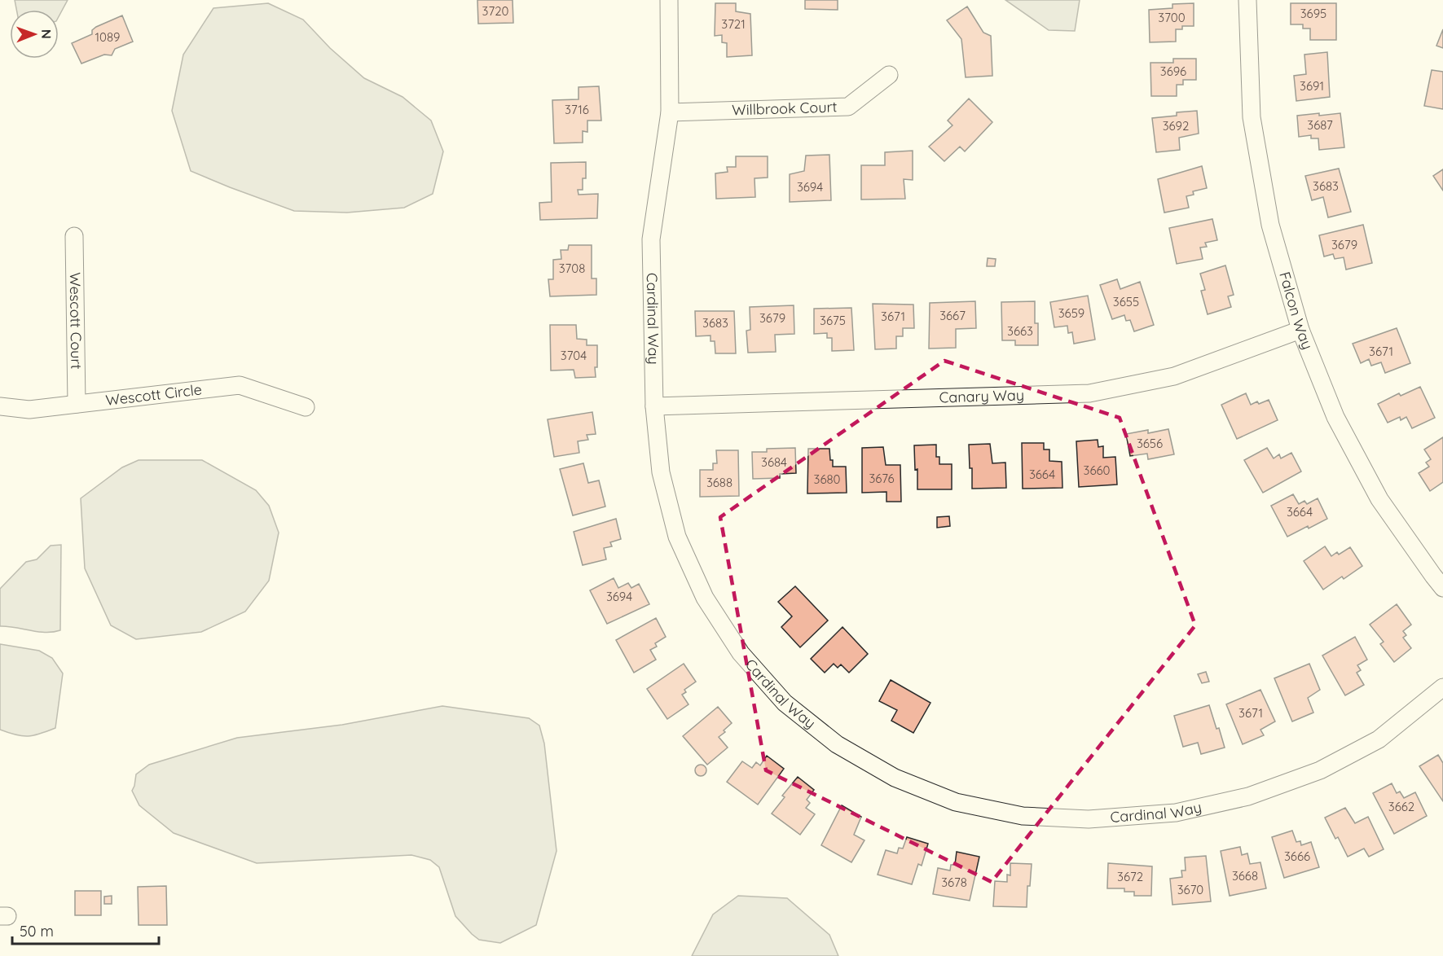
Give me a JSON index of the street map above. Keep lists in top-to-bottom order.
{
  "streets": {
    "street": [
      "Willbrook Court",
      "Falcon Way",
      "Cardinal Way",
      "Wescott Court",
      "Wescott Circle",
      "Canary Way"
    ]
  },
  "crossings": [
    ["Willbrook Court", "Cardinal Way"],
    ["Falcon Way", "Canary Way"],
    ["Cardinal Way", "Canary Way"],
    ["Wescott Court", "Wescott Circle"]
  ],
  "house_numbers": [
    "3720",
    "3695",
    "3700",
    "3721",
    "1089",
    "3696",
    "3691",
    "3716",
    "3687",
    "3692",
    "3683",
    "3694",
    "3679",
    "3708",
    "3655",
    "3659",
    "3667",
    "3671",
    "3679",
    "3675",
    "3683",
    "3663",
    "3671",
    "3704",
    "3656",
    "3684",
    "3660",
    "3664",
    "3676",
    "3680",
    "3688",
    "3664",
    "3694",
    "3671",
    "3662",
    "3666",
    "3668",
    "3672",
    "3678",
    "3670"
  ],
  "scale_bar": "50 m",
  "north": "right"
}
